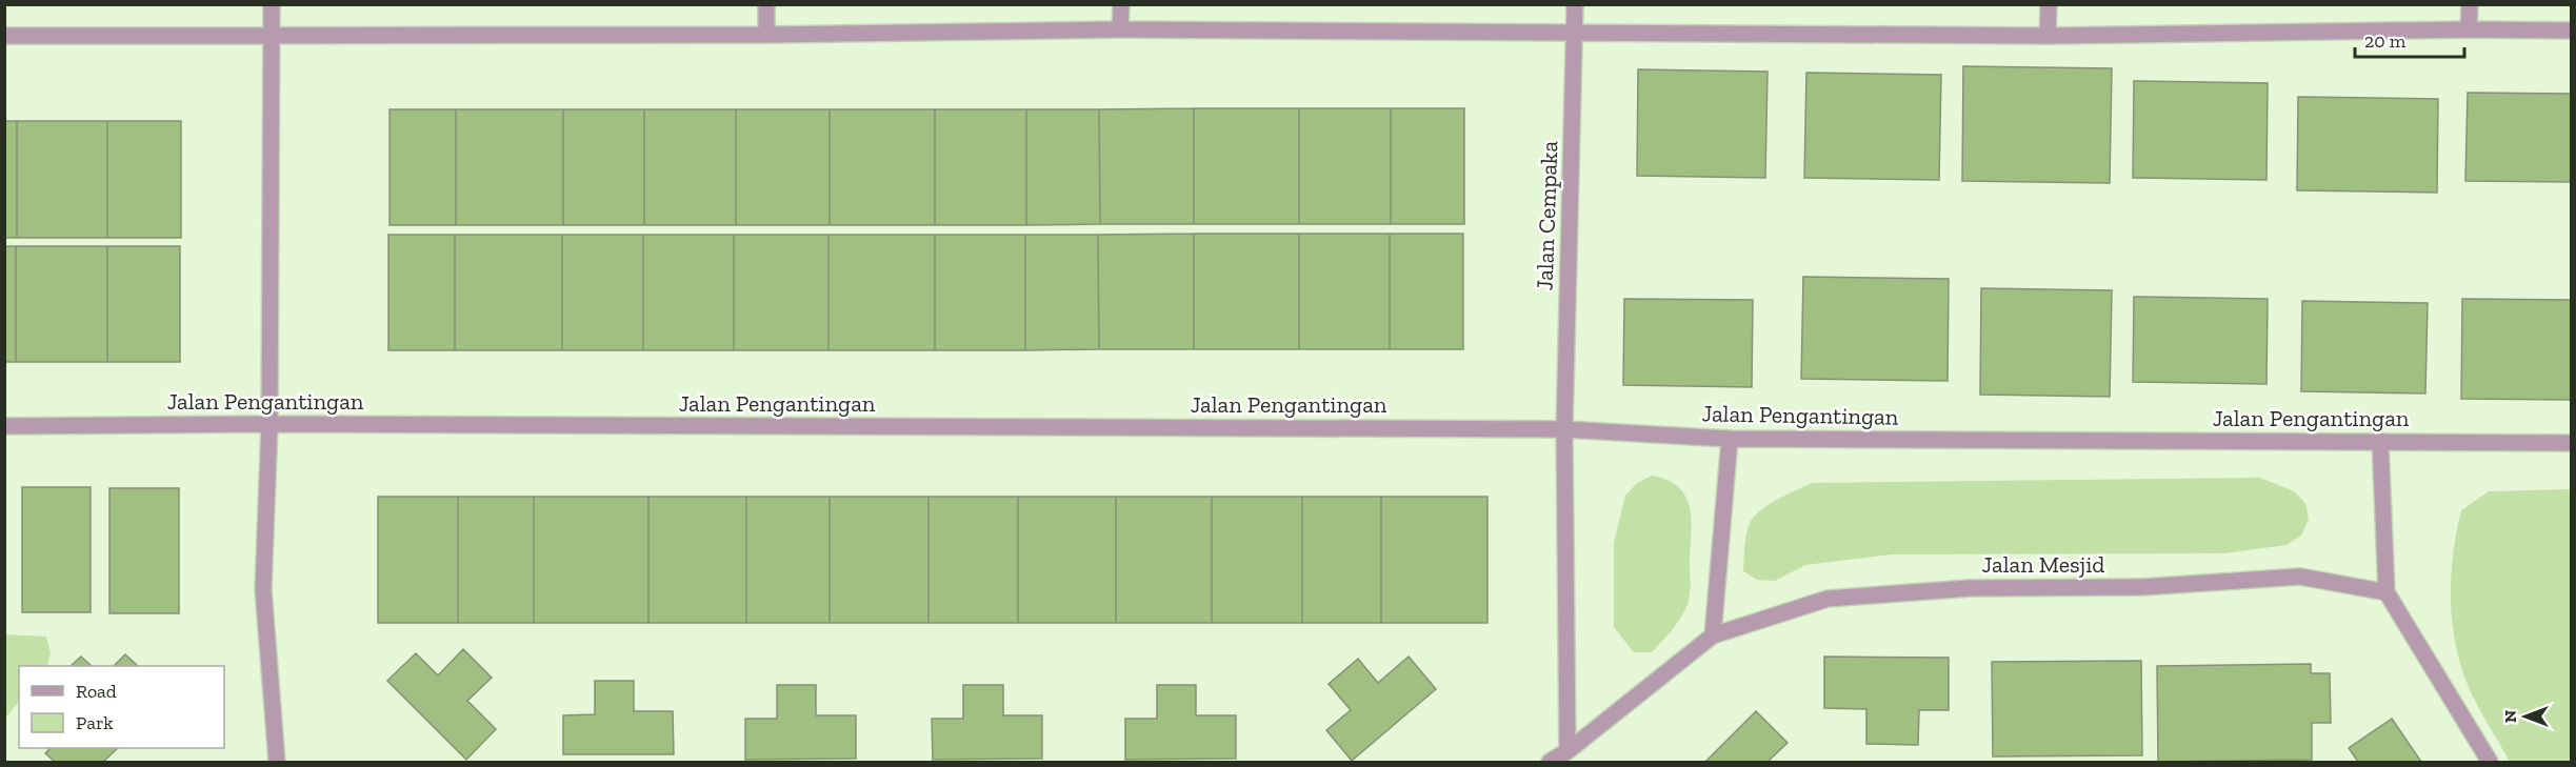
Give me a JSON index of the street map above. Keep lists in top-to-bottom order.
{
  "streets": {
    "street": ["Jalan Cempaka", "Jalan Pengantingan", "Jalan Mesjid"]
  },
  "crossings": [
    ["Jalan Cempaka", "Jalan Pengantingan"],
    ["Jalan Cempaka", "Jalan Mesjid"]
  ],
  "legend": ["Road", "Park"],
  "scale_bar": "20 m",
  "north": "left"
}
